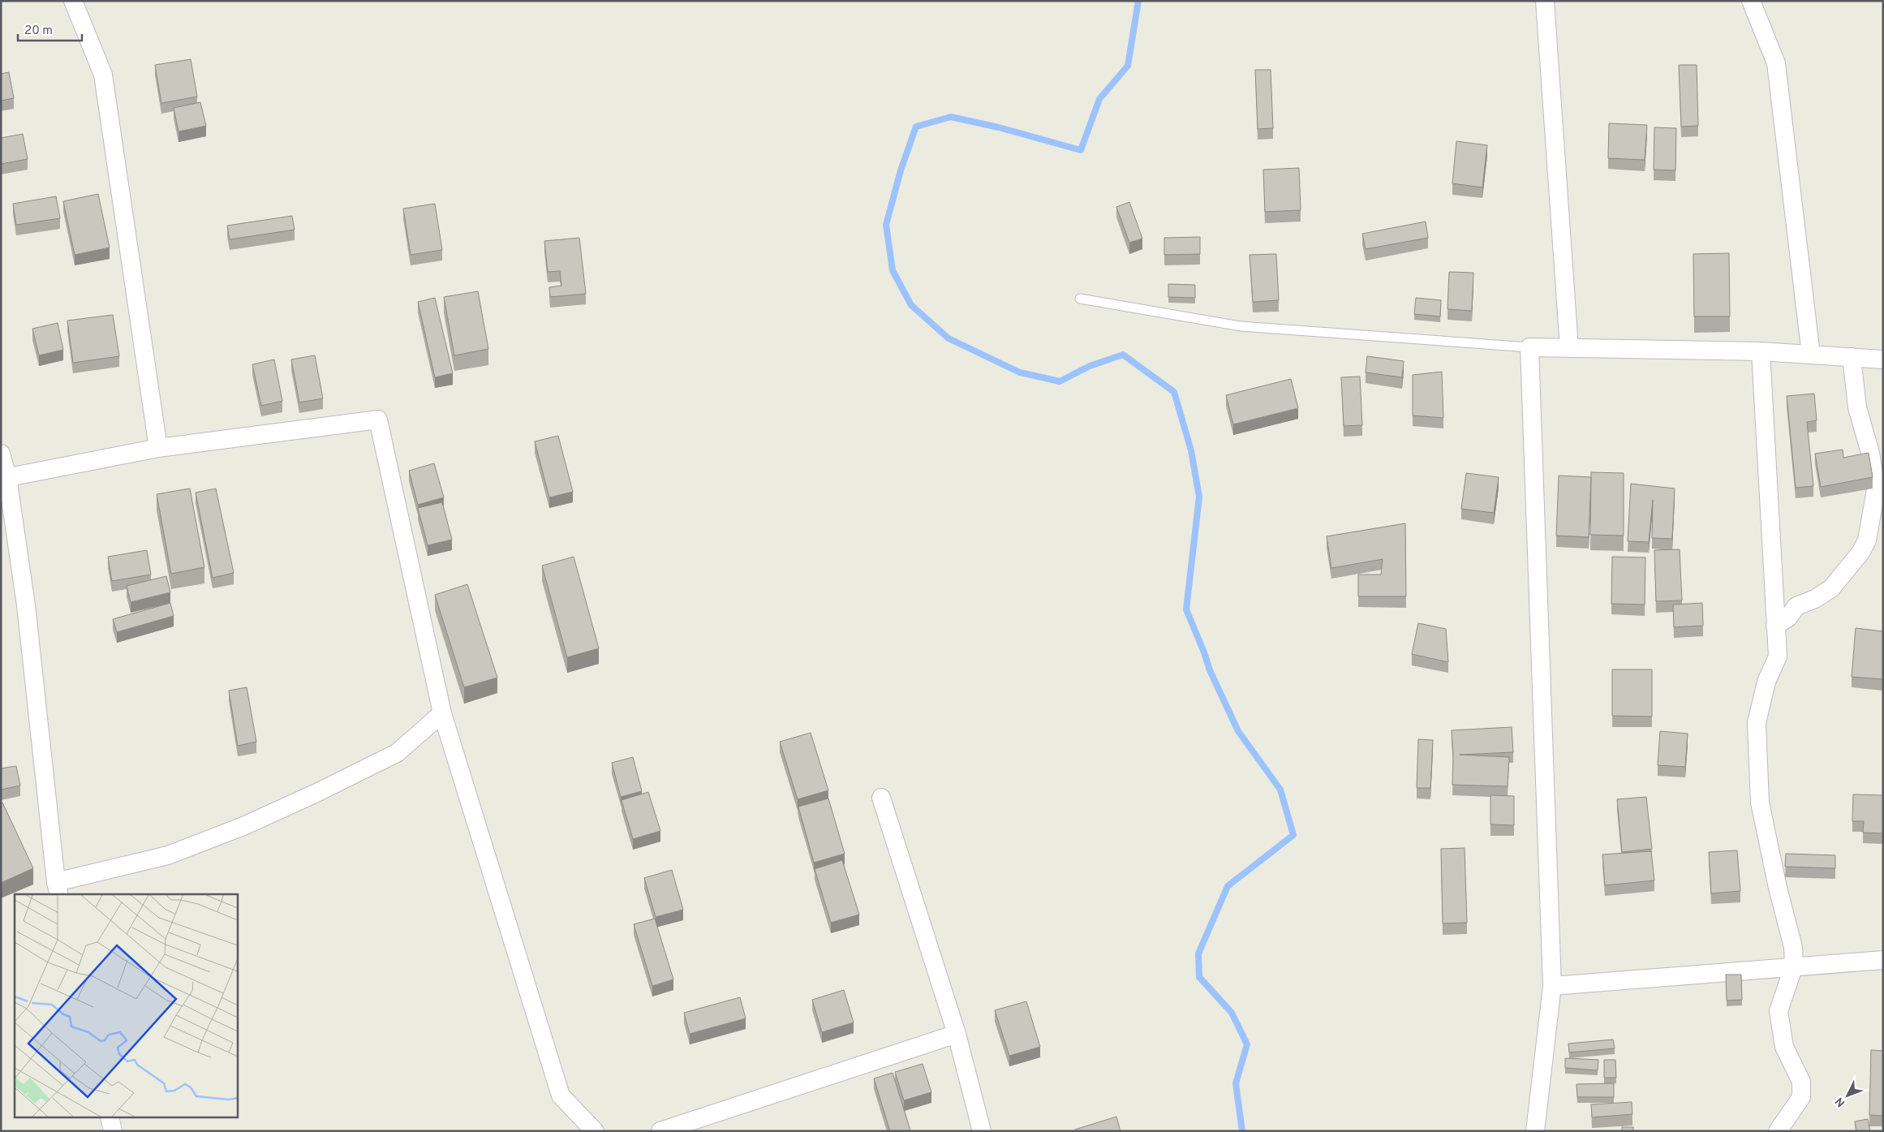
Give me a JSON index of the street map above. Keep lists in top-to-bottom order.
{
  "scale_bar": "20 m",
  "north": "bottom left"
}
